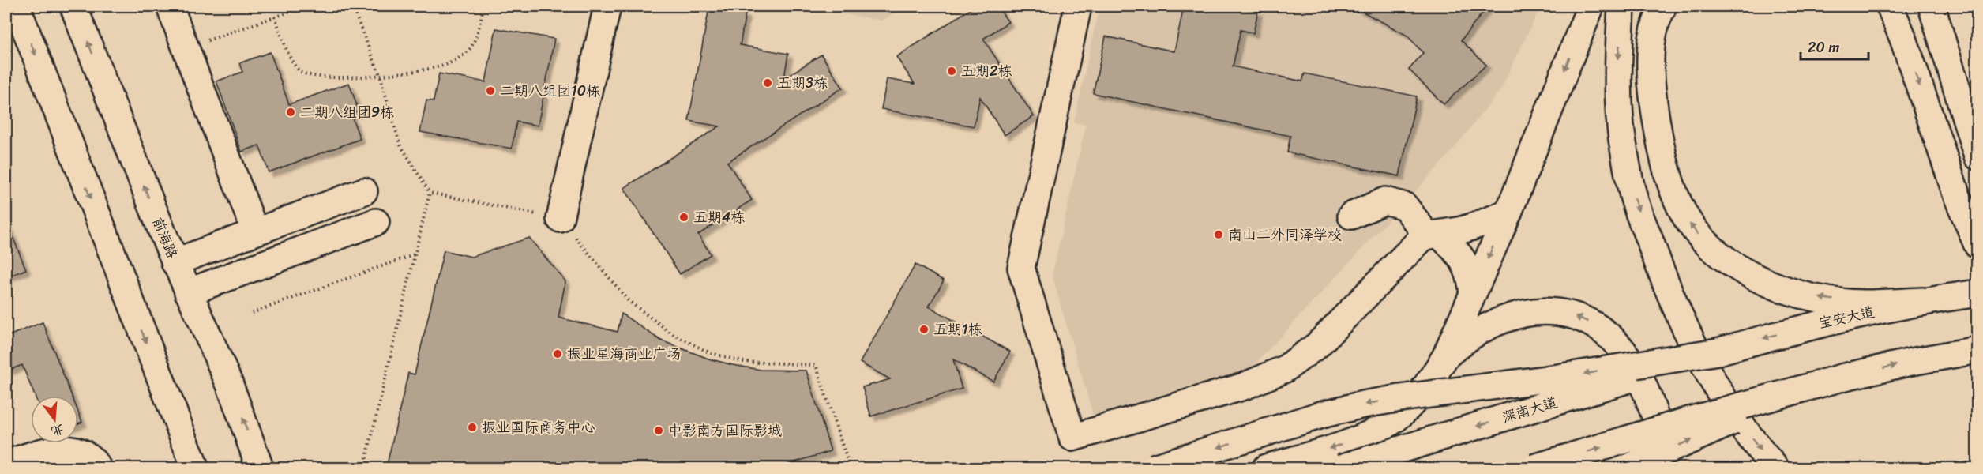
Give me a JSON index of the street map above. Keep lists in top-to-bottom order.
{
  "streets": {
    "main road": ["前海路", "宝安大道", "深南大道"]
  },
  "crossings": [
    ["宝安大道", "深南大道"]
  ],
  "places": [
    "五期2栋",
    "五期3栋",
    "二期八组团10栋",
    "二期八组团9栋",
    "五期4栋",
    "南山二外同泽学校",
    "五期1栋",
    "振业星海商业广场",
    "振业国际商务中心",
    "中影南方国际影城"
  ],
  "scale_bar": "20 m",
  "north": "bottom"
}
